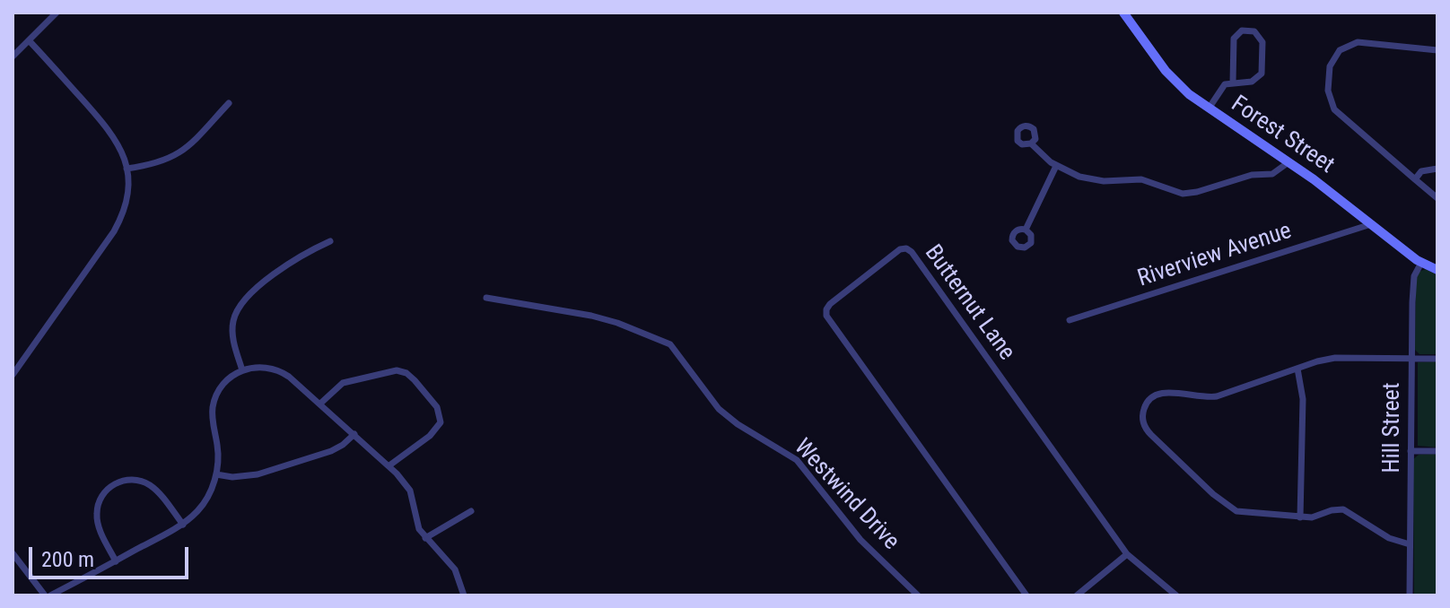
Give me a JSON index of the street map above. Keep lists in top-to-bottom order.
{
  "streets": {
    "street": [
      "Forest Street",
      "Riverview Avenue",
      "Butternut Lane",
      "Hill Street",
      "Westwind Drive"
    ]
  },
  "crossings": [
    ["Forest Street", "Riverview Avenue"],
    ["Forest Street", "Hill Street"]
  ],
  "scale_bar": "200 m"
}
